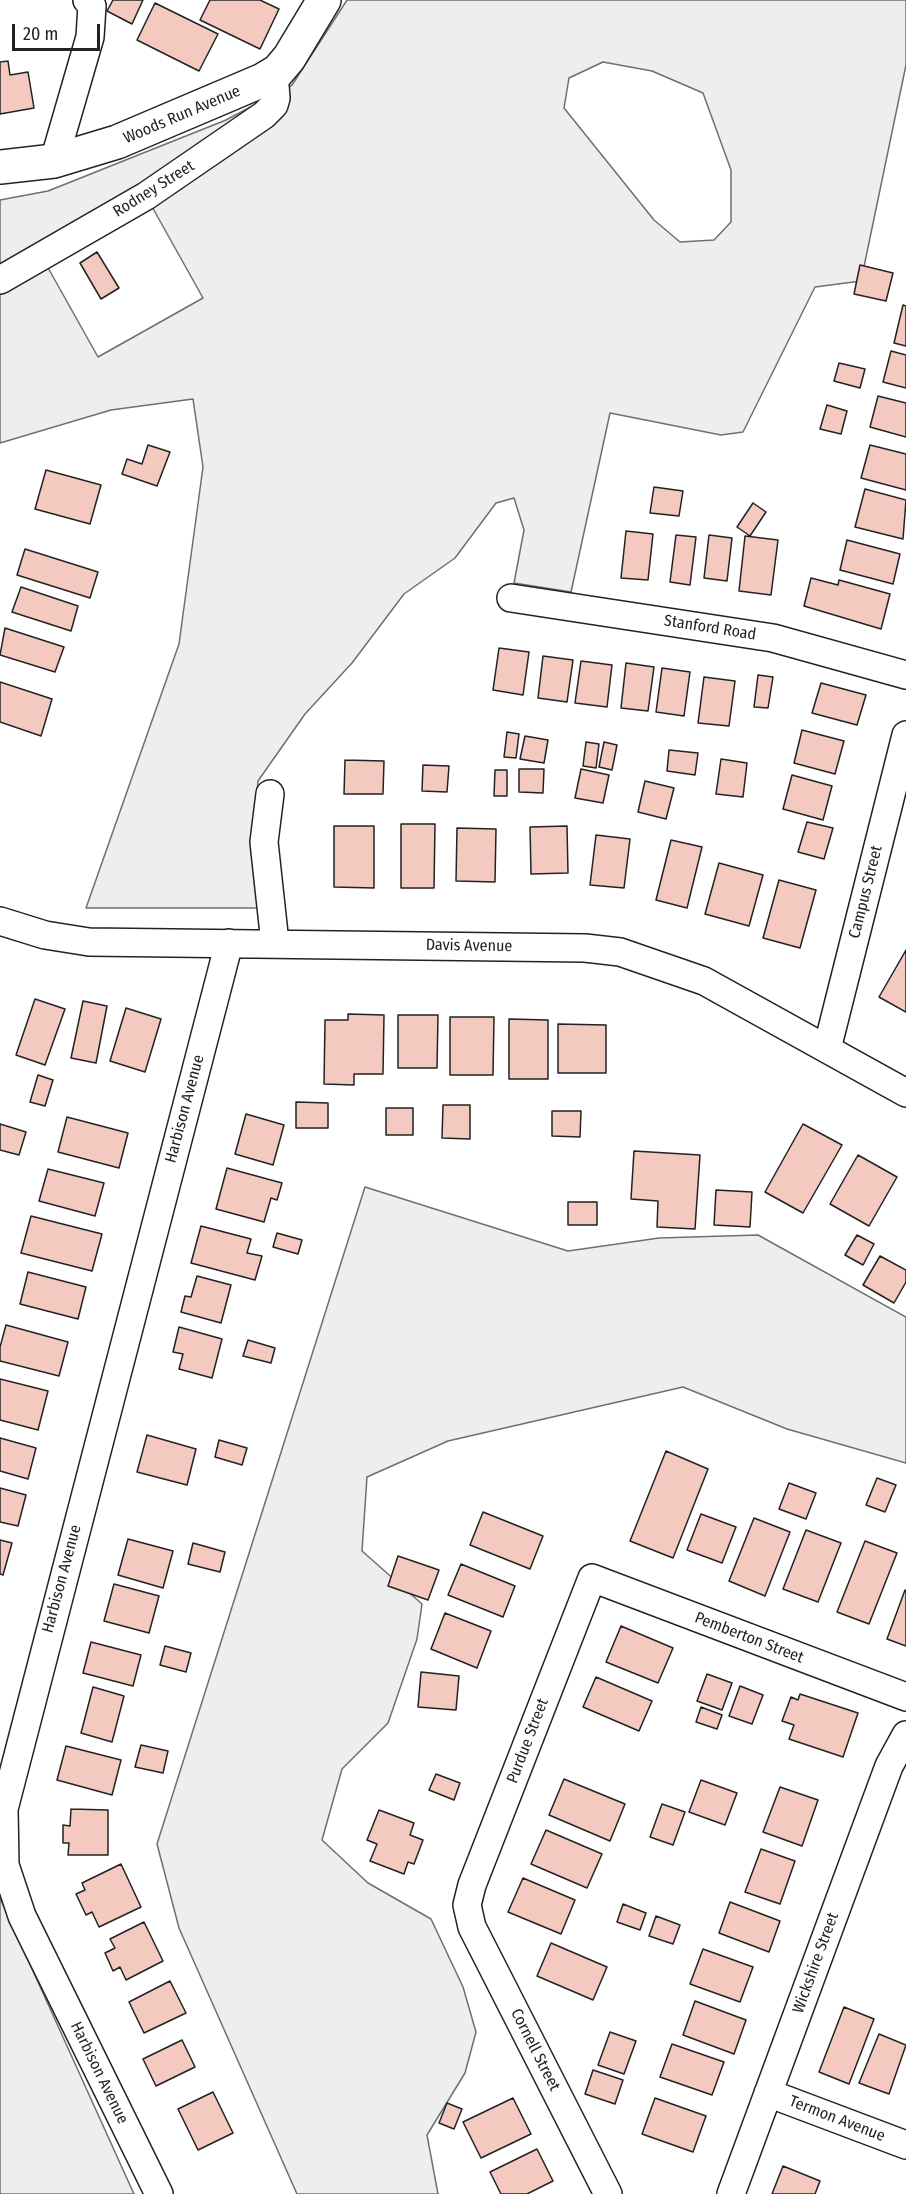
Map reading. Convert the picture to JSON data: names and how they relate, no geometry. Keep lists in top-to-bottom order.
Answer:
{
  "streets": {
    "street": [
      "Woods Run Avenue",
      "Rodney Street",
      "Stanford Road",
      "Campus Street",
      "Davis Avenue",
      "Harbison Avenue",
      "Pemberton Street",
      "Purdue Street",
      "Wickshire Street",
      "Cornell Street",
      "Termon Avenue"
    ]
  },
  "crossings": [
    ["Woods Run Avenue", "Rodney Street"],
    ["Campus Street", "Davis Avenue"],
    ["Davis Avenue", "Harbison Avenue"],
    ["Pemberton Street", "Purdue Street"],
    ["Purdue Street", "Cornell Street"],
    ["Wickshire Street", "Termon Avenue"]
  ],
  "scale_bar": "20 m"
}
